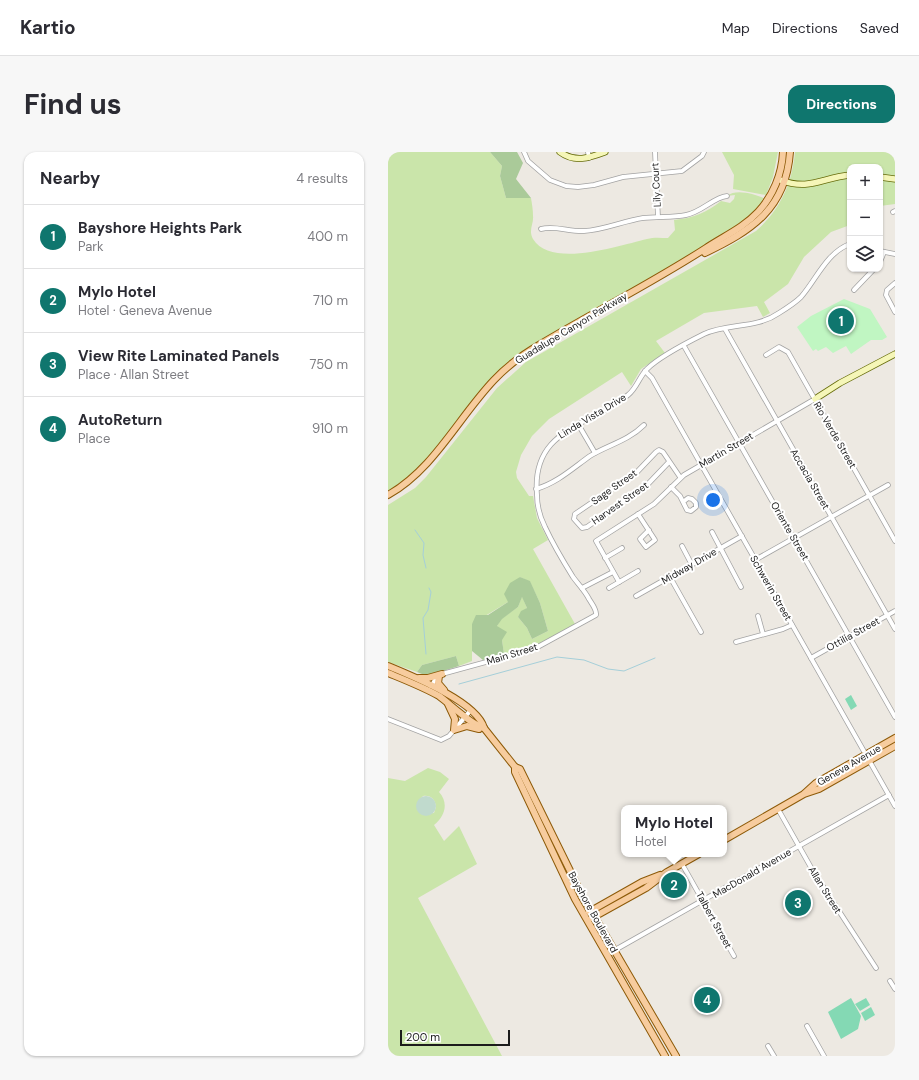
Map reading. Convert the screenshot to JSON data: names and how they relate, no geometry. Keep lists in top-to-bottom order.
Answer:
{
  "streets": {
    "main road": ["Guadalupe Canyon Parkway", "Geneva Avenue", "Bayshore Boulevard"],
    "street": [
      "Lily Court",
      "Linda Vista Drive",
      "Rio Verde Street",
      "Martin Street",
      "Accacia Street",
      "Sage Street",
      "Harvest Street",
      "Oriente Street",
      "Midway Drive",
      "Schwerin Street",
      "Ottilia Street",
      "Main Street",
      "MacDonald Avenue",
      "Allan Street",
      "Talbert Street"
    ]
  },
  "crossings": [
    ["Linda Vista Drive", "Schwerin Street"],
    ["Linda Vista Drive", "Main Street"],
    ["Rio Verde Street", "Martin Street"],
    ["Martin Street", "Accacia Street"],
    ["Martin Street", "Sage Street"],
    ["Martin Street", "Oriente Street"],
    ["Martin Street", "Schwerin Street"],
    ["Accacia Street", "Ottilia Street"],
    ["Sage Street", "Harvest Street"],
    ["Oriente Street", "Ottilia Street"],
    ["Midway Drive", "Schwerin Street"],
    ["Schwerin Street", "Ottilia Street"],
    ["Schwerin Street", "Geneva Avenue"],
    ["Schwerin Street", "MacDonald Avenue"],
    ["Geneva Avenue", "Allan Street"],
    ["MacDonald Avenue", "Allan Street"],
    ["MacDonald Avenue", "Bayshore Boulevard"],
    ["MacDonald Avenue", "Talbert Street"]
  ],
  "scale_bar": "200 m",
  "page": {
    "header": "Kartio",
    "nav": ["Map", "Directions", "Saved"],
    "buttons": "Directions",
    "title": "Find us",
    "heading": ["Nearby", "4 results"],
    "map_buttons": ["+", "−"],
    "list": [
      {
        "mark": "1",
        "name": "Bayshore Heights Park",
        "note": "Park",
        "value": "400 m"
      },
      {
        "mark": "2",
        "name": "Mylo Hotel",
        "note": "Hotel · Geneva Avenue",
        "value": "710 m"
      },
      {
        "mark": "3",
        "name": "View Rite Laminated Panels",
        "note": "Place · Allan Street",
        "value": "750 m"
      },
      {
        "mark": "4",
        "name": "AutoReturn",
        "note": "Place",
        "value": "910 m"
      }
    ],
    "pins": [
      "1",
      "2",
      "3",
      "4"
    ],
    "popup": ["Mylo Hotel", "Hotel"],
    "scale": "200 m"
  }
}
